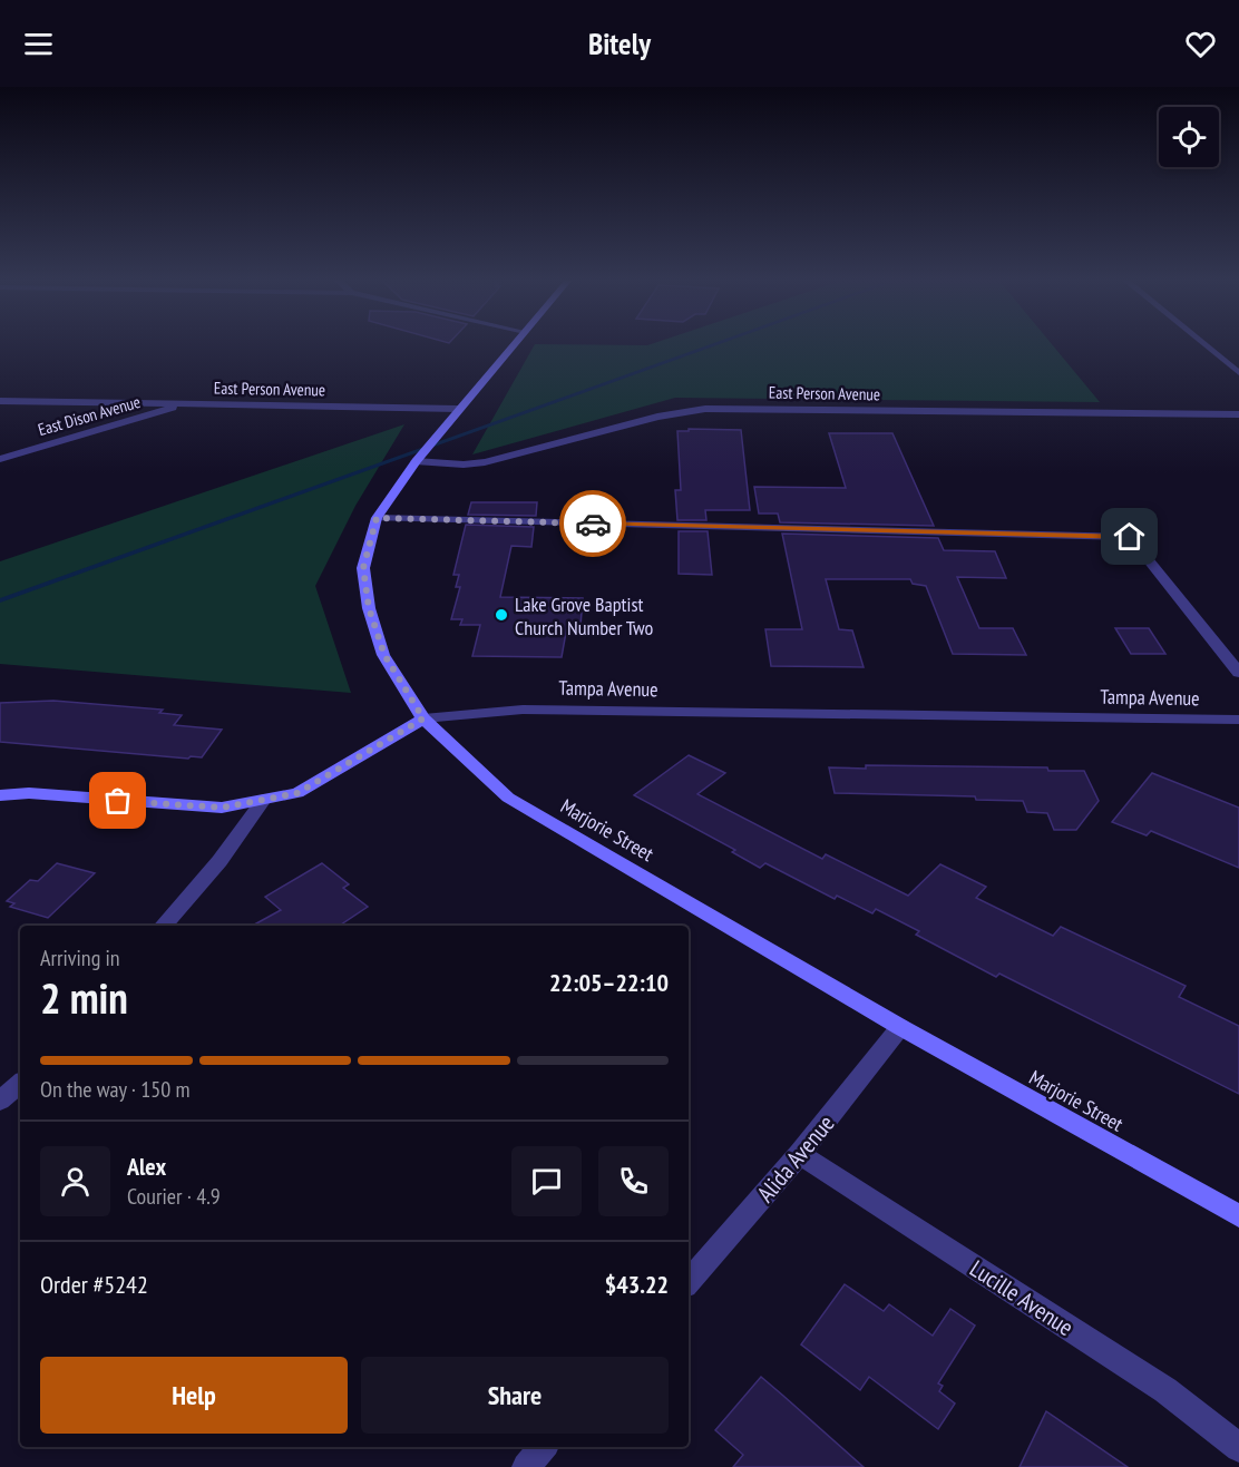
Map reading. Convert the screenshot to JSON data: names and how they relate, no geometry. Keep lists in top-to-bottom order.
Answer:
{
  "streets": {
    "street": [
      "East Person Avenue",
      "East Dison Avenue",
      "Tampa Avenue",
      "Marjorie Street",
      "Alida Avenue",
      "Lucille Avenue"
    ]
  },
  "crossings": [
    ["East Person Avenue", "East Dison Avenue"],
    ["East Person Avenue", "Marjorie Street"],
    ["Tampa Avenue", "Marjorie Street"],
    ["Marjorie Street", "Alida Avenue"],
    ["Alida Avenue", "Lucille Avenue"]
  ],
  "places": ["Lake Grove Baptist Church Number Two"],
  "page": {
    "header": "Bitely",
    "heading": ["2 min", "Arriving in", "22:05–22:10"],
    "panel": [
      "Alex",
      "Courier · 4.9",
      "Order #5242",
      "$43.22"
    ],
    "bar": "On the way · 150 m",
    "buttons": ["Help", "Share"]
  }
}
